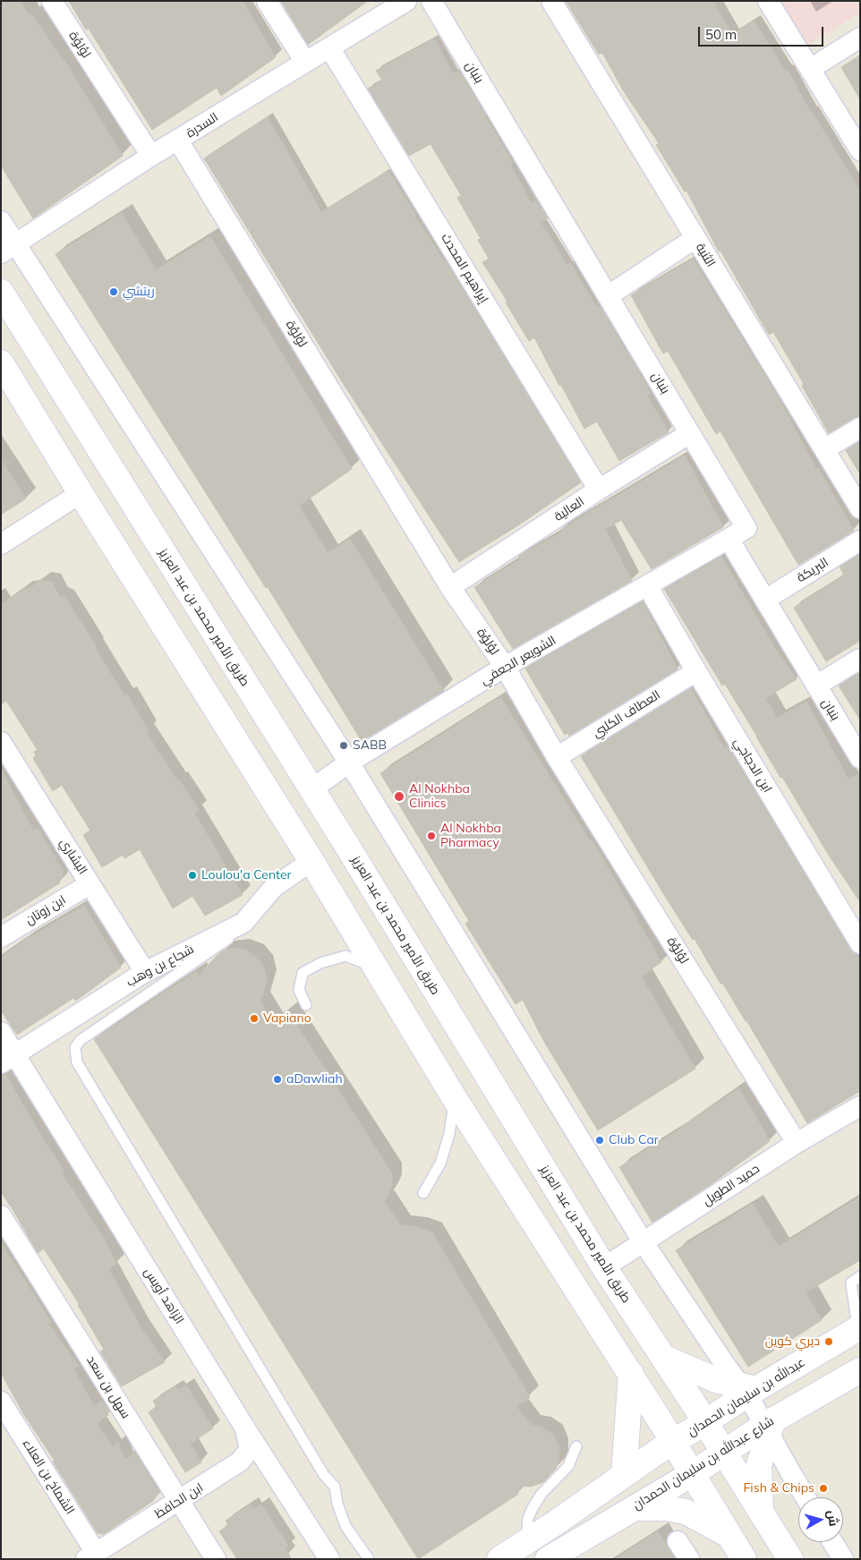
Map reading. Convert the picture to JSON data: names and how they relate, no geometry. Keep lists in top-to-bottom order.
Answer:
{
  "streets": {
    "main road": ["طريق الأمير محمد بن عبد العزيز", "عبدالله بن سليمان الحمدان", "شارع عبدالله بن سليمان الحمدان"],
    "street": [
      "لؤلؤة",
      "بنبان",
      "السدرة",
      "الثنية",
      "إبراهيم المحدث",
      "العالية",
      "البريكة",
      "الشويعر الجعفي",
      "العطاف الكلبي",
      "ابن الدجاجي",
      "البشاري",
      "ابن زوتان",
      "شجاع بن وهب",
      "حميد الطويل",
      "الزاهد أويس",
      "سهل بن سعد",
      "الشماخ بن العلاء",
      "ابن الحافظ"
    ]
  },
  "crossings": [
    ["لؤلؤة", "السدرة"],
    ["لؤلؤة", "العالية"],
    ["لؤلؤة", "الشويعر الجعفي"],
    ["لؤلؤة", "العطاف الكلبي"],
    ["لؤلؤة", "حميد الطويل"],
    ["بنبان", "العالية"],
    ["بنبان", "البريكة"],
    ["بنبان", "الشويعر الجعفي"],
    ["السدرة", "إبراهيم المحدث"],
    ["إبراهيم المحدث", "العالية"],
    ["طريق الأمير محمد بن عبد العزيز", "الشويعر الجعفي"],
    ["طريق الأمير محمد بن عبد العزيز", "حميد الطويل"],
    ["طريق الأمير محمد بن عبد العزيز", "عبدالله بن سليمان الحمدان"],
    ["طريق الأمير محمد بن عبد العزيز", "شارع عبدالله بن سليمان الحمدان"],
    ["الشويعر الجعفي", "ابن الدجاجي"],
    ["العطاف الكلبي", "ابن الدجاجي"],
    ["البشاري", "ابن زوتان"],
    ["البشاري", "شجاع بن وهب"],
    ["شجاع بن وهب", "الزاهد أويس"],
    ["الزاهد أويس", "ابن الحافظ"],
    ["سهل بن سعد", "ابن الحافظ"],
    ["الشماخ بن العلاء", "ابن الحافظ"]
  ],
  "places": [
    "ريتشي",
    "SABB",
    "Al Nokhba Clinics",
    "Al Nokhba Pharmacy",
    "Loulou'a Center",
    "Vapiano",
    "aDawliah",
    "Club Car",
    "ديري كوين",
    "Fish & Chips"
  ],
  "scale_bar": "50 m",
  "north": "right"
}
